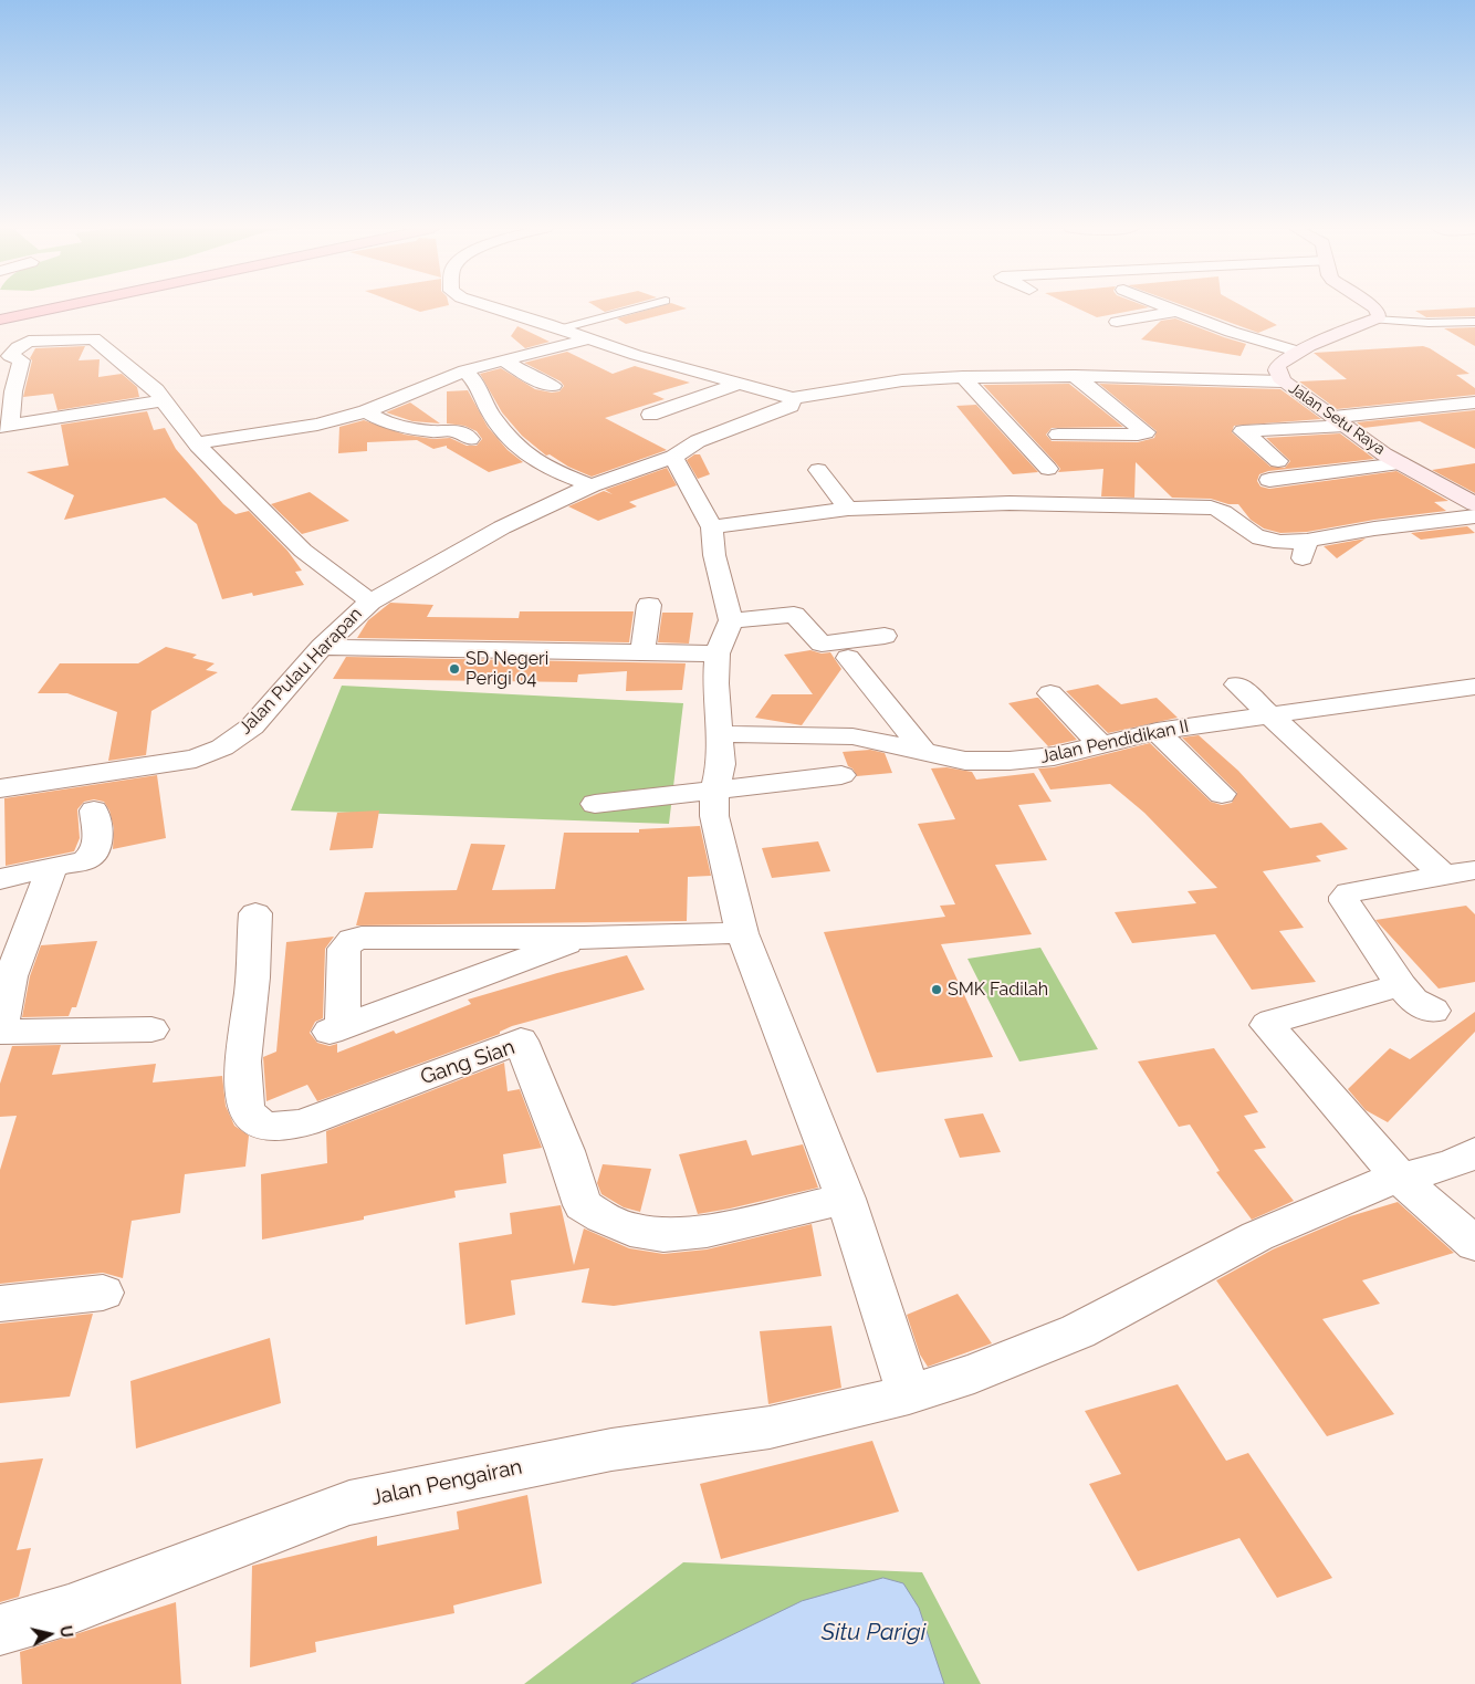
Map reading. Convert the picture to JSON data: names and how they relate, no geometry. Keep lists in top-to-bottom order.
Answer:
{
  "streets": {
    "street": [
      "Jalan Setu Raya",
      "Jalan Pulau Harapan",
      "Jalan Pendidikan II",
      "Gang Sian",
      "Jalan Pengairan"
    ]
  },
  "water": ["Situ Parigi"],
  "places": ["SD Negeri Perigi 04", "SMK Fadilah"],
  "north": "right"
}
